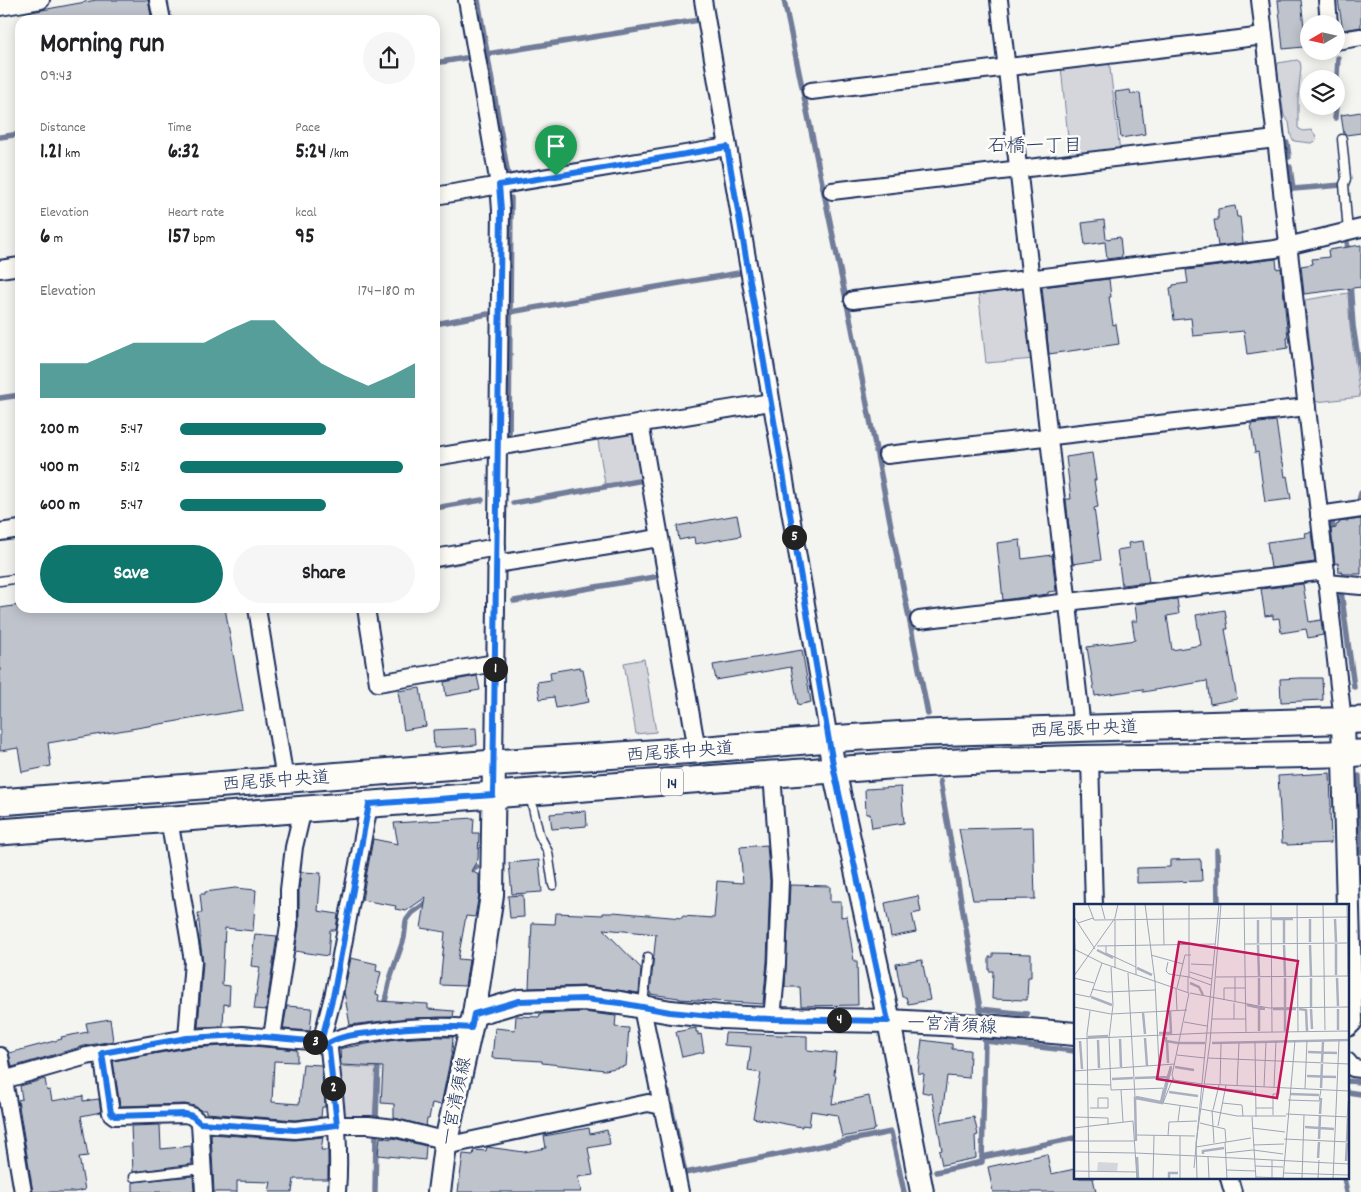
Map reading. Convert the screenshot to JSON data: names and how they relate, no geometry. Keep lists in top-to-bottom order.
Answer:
{
  "streets": {
    "main road": ["西尾張中央道", "14", "一宮清須線"]
  },
  "districts": ["石橋一丁目"],
  "north": "left",
  "page": {
    "heading": ["Morning run", "09:43"],
    "stats": [
      ["Distance", "1.21 km"],
      ["Time", "6:32"],
      ["Pace", "5:24 /km"],
      ["Elevation", "6 m"],
      ["Heart rate", "157 bpm"],
      ["kcal", "95"]
    ],
    "chart": ["Elevation", "174–180 m"],
    "list": [
      {
        "name": "200 m",
        "note": "5:47"
      },
      {
        "name": "400 m",
        "note": "5:12"
      },
      {
        "name": "600 m",
        "note": "5:47"
      }
    ],
    "pins": [
      "5",
      "1",
      "4",
      "3",
      "2"
    ],
    "buttons": ["Save", "Share"]
  }
}
